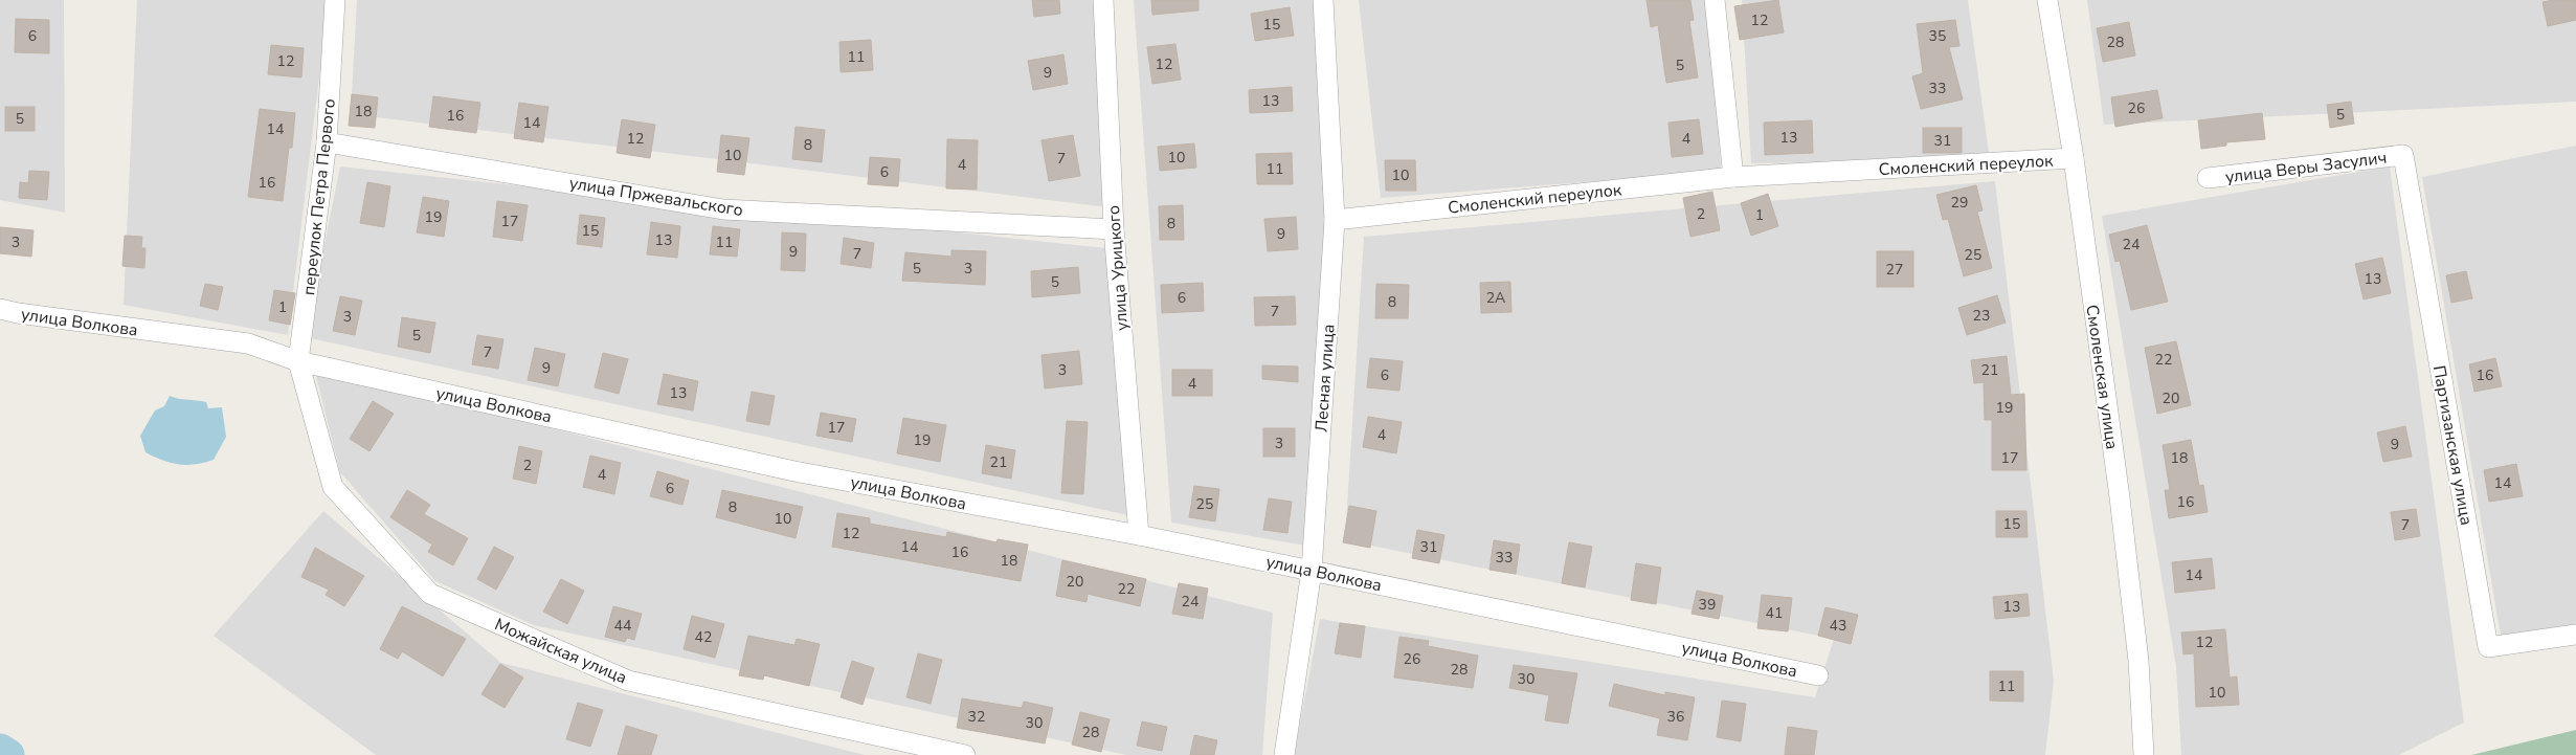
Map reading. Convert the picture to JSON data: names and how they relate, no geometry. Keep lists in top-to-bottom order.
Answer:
{
  "streets": {
    "street": [
      "Смоленский переулок",
      "улица Веры Засулич",
      "улица Пржевальского",
      "переулок Петра Первого",
      "улица Урицкого",
      "улица Волкова",
      "Смоленская улица",
      "Лесная улица",
      "Партизанская улица",
      "Можайская улица"
    ]
  },
  "crossings": [
    ["Смоленский переулок", "Смоленская улица"],
    ["Смоленский переулок", "Лесная улица"],
    ["улица Веры Засулич", "Партизанская улица"],
    ["улица Пржевальского", "переулок Петра Первого"],
    ["улица Пржевальского", "улица Урицкого"],
    ["переулок Петра Первого", "улица Волкова"],
    ["переулок Петра Первого", "Можайская улица"],
    ["улица Урицкого", "улица Волкова"],
    ["улица Волкова", "Лесная улица"],
    ["улица Волкова", "Можайская улица"]
  ],
  "house_numbers": [
    "12",
    "15",
    "6",
    "35",
    "28",
    "11",
    "12",
    "12",
    "5",
    "9",
    "33",
    "13",
    "26",
    "18",
    "5",
    "16",
    "5",
    "14",
    "14",
    "13",
    "12",
    "4",
    "31",
    "8",
    "10",
    "10",
    "7",
    "4",
    "11",
    "6",
    "10",
    "16",
    "29",
    "2",
    "1",
    "19",
    "17",
    "8",
    "15",
    "9",
    "13",
    "3",
    "11",
    "24",
    "9",
    "7",
    "25",
    "5",
    "3",
    "27",
    "13",
    "5",
    "6",
    "2А",
    "8",
    "1",
    "7",
    "23",
    "3",
    "5",
    "7",
    "22",
    "9",
    "3",
    "21",
    "6",
    "16",
    "4",
    "13",
    "20",
    "19",
    "17",
    "4",
    "19",
    "3",
    "9",
    "17",
    "18",
    "21",
    "2",
    "4",
    "14",
    "6",
    "16",
    "25",
    "8",
    "10",
    "15",
    "7",
    "12",
    "14",
    "31",
    "16",
    "33",
    "18",
    "14",
    "20",
    "22",
    "24",
    "39",
    "13",
    "41",
    "44",
    "43",
    "42",
    "12",
    "26",
    "28",
    "30",
    "11",
    "10",
    "32",
    "36",
    "30",
    "28"
  ]
}
